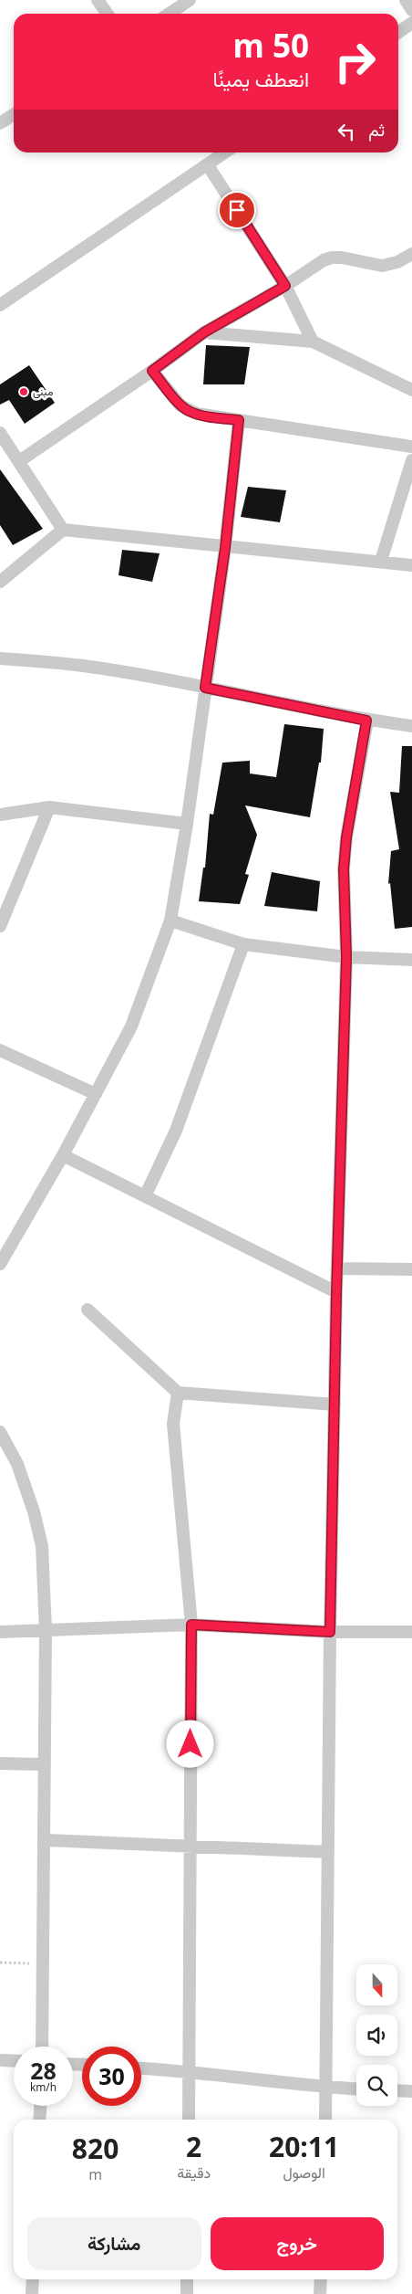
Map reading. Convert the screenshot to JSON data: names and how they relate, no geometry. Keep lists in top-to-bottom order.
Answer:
{
  "places": ["مبنى"],
  "north": "bottom",
  "page": {
    "turn": ["50 m", "انعطف يمينًا"],
    "then": "ثم",
    "speed": "28 km/h",
    "limit": "30",
    "eta": [
      "20:11",
      "الوصول",
      "2",
      "دقيقة",
      "820",
      "m"
    ],
    "buttons": ["خروج", "مشاركة"]
  }
}
